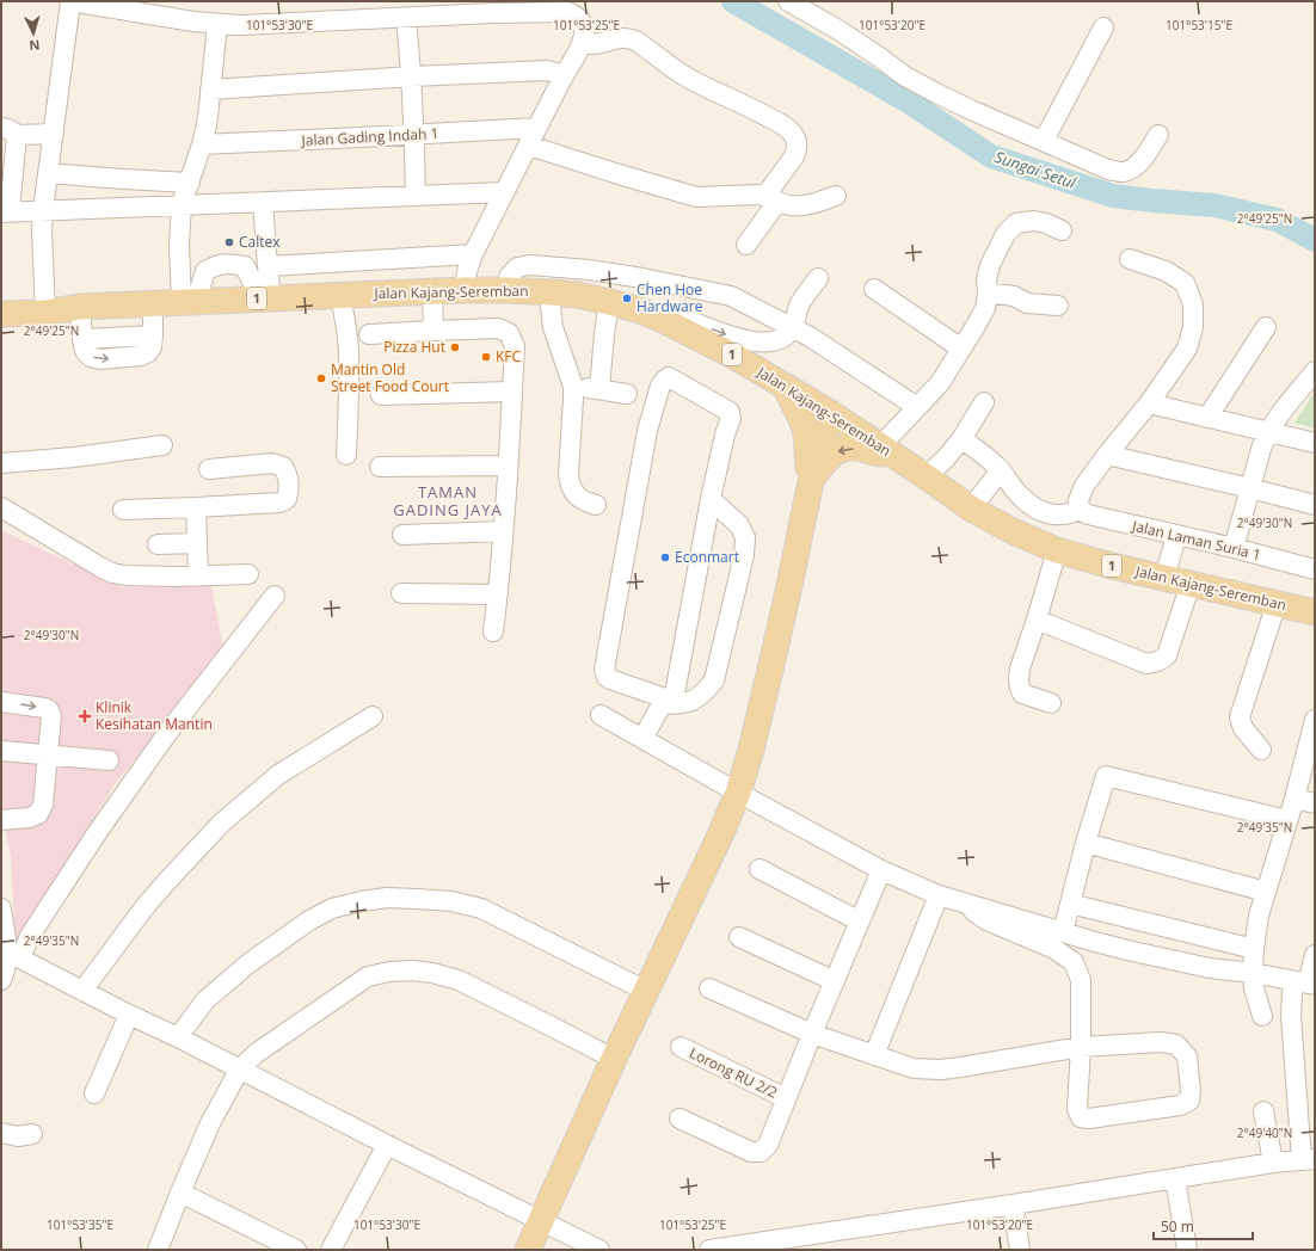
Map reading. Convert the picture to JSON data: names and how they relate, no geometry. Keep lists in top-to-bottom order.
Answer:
{
  "streets": {
    "main road": ["Jalan Kajang-Seremban", "1"],
    "street": ["Jalan Gading Indah 1", "Jalan Laman Suria 1", "Lorong RU 2/2"]
  },
  "districts": ["TAMAN GADING JAYA"],
  "water": ["Sungai Setul"],
  "places": {
    "other": [
      "Caltex",
      "Chen Hoe Hardware",
      "Pizza Hut",
      "KFC",
      "Mantin Old Street Food Court",
      "Econmart"
    ],
    "health": ["Klinik Kesihatan Mantin"]
  },
  "scale_bar": "50 m",
  "north": "bottom",
  "coordinates": [
    "101°53'30\"E",
    "101°53'25\"E",
    "101°53'20\"E",
    "101°53'15\"E",
    "2°49'25\"N",
    "2°49'30\"N",
    "2°49'35\"N",
    "2°49'40\"N",
    "101°53'35\"E"
  ]
}
